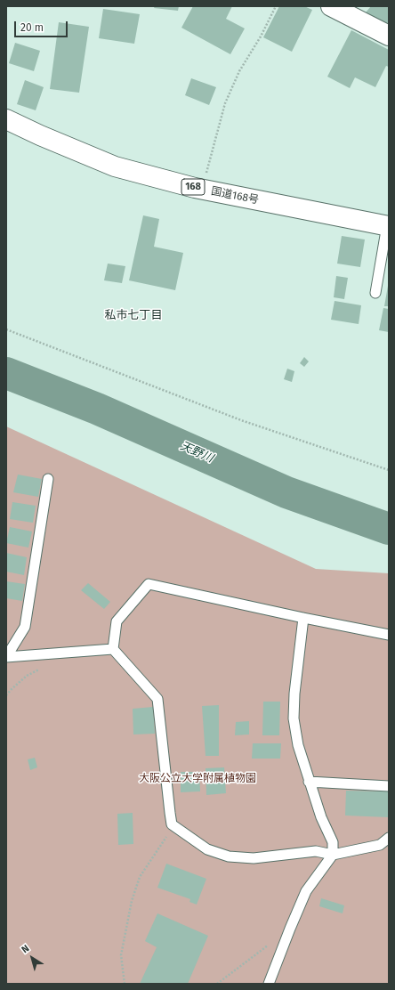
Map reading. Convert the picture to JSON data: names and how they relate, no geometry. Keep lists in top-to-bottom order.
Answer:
{
  "streets": {
    "main road": ["168", "国道168号"]
  },
  "districts": ["私市七丁目"],
  "water": ["天野川"],
  "parks": ["大阪公立大学附属植物園"],
  "scale_bar": "20 m",
  "north": "top left"
}
